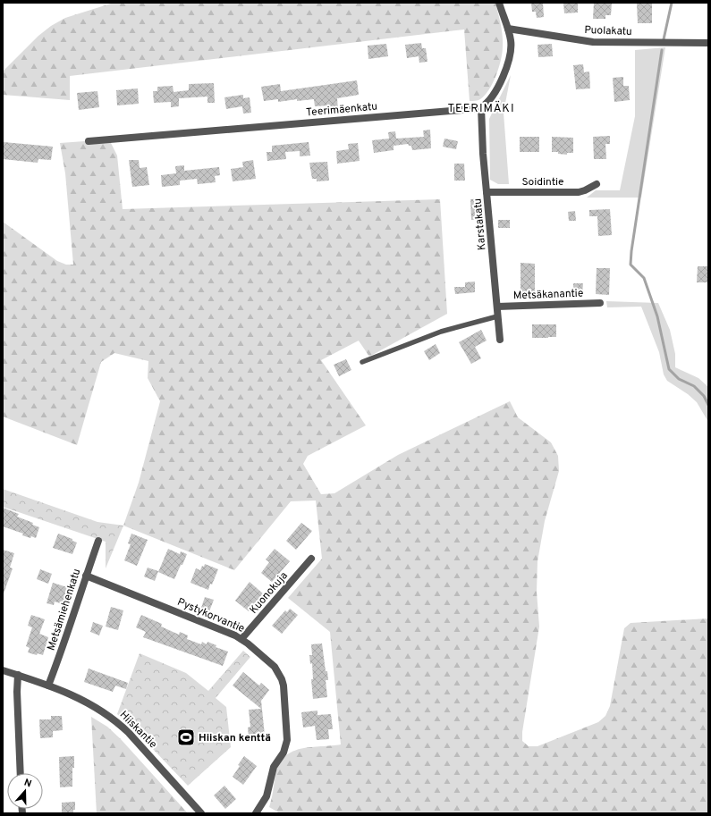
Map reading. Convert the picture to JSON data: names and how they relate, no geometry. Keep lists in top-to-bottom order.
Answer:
{
  "streets": {
    "street": [
      "Puolakatu",
      "Teerimäenkatu",
      "Soidintie",
      "Karstakatu",
      "Metsäkanantie",
      "Kuonokuja",
      "Metsämiehenkatu",
      "Pystykorvantie",
      "Hiiskantie"
    ]
  },
  "crossings": [
    ["Teerimäenkatu", "Karstakatu"],
    ["Soidintie", "Karstakatu"],
    ["Karstakatu", "Metsäkanantie"],
    ["Kuonokuja", "Pystykorvantie"],
    ["Metsämiehenkatu", "Pystykorvantie"],
    ["Metsämiehenkatu", "Hiiskantie"]
  ],
  "districts": ["TEERIMÄKI"],
  "places": {
    "sports": ["Hiiskan kenttä"]
  },
  "north": "top"
}
